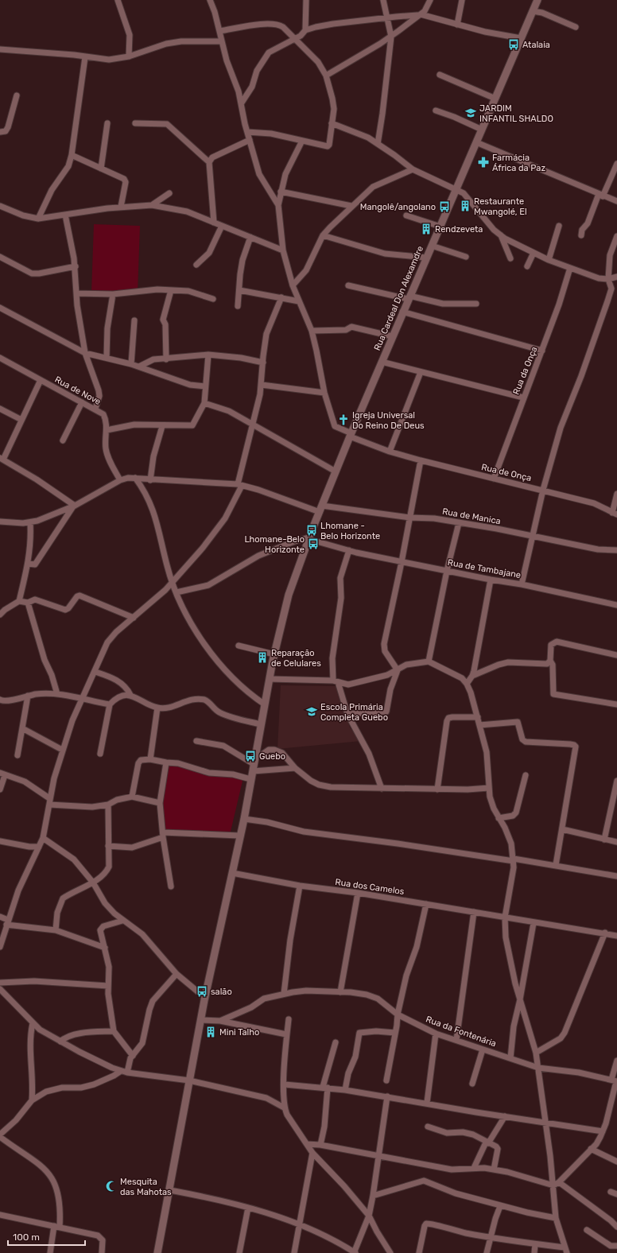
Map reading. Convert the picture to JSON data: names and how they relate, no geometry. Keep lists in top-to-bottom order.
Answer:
{
  "streets": {
    "street": [
      "Rua Cardeal Don Alexamdre",
      "Rua da Onça",
      "Rua de Nove",
      "Rua de Onça",
      "Rua de Manica",
      "Rua de Tambajane",
      "Rua dos Camelos",
      "Rua da Fontenária"
    ]
  },
  "crossings": [
    ["Rua Cardeal Don Alexamdre", "Rua de Onça"],
    ["Rua Cardeal Don Alexamdre", "Rua de Manica"],
    ["Rua Cardeal Don Alexamdre", "Rua de Tambajane"],
    ["Rua da Onça", "Rua de Onça"],
    ["Rua de Nove", "Rua de Manica"]
  ],
  "places": {
    "bus stop": [
      "Atalaia",
      "Mangolê/angolano",
      "Lhomane - Belo Horizonte",
      "Lhomane-Belo Horizonte",
      "Guebo",
      "salão"
    ],
    "school or university": ["JARDIM INFANTIL SHALDO", "Escola Primária Completa Guebo"],
    "pharmacy": ["Farmácia África da Paz"],
    "building": [
      "Restaurante Mwangolé, El",
      "Rendzeveta",
      "Reparação de Celulares",
      "Mini Talho"
    ],
    "church": ["Igreja Universal Do Reino De Deus"],
    "mosque": ["Mesquita das Mahotas"]
  },
  "scale_bar": "100 m"
}
